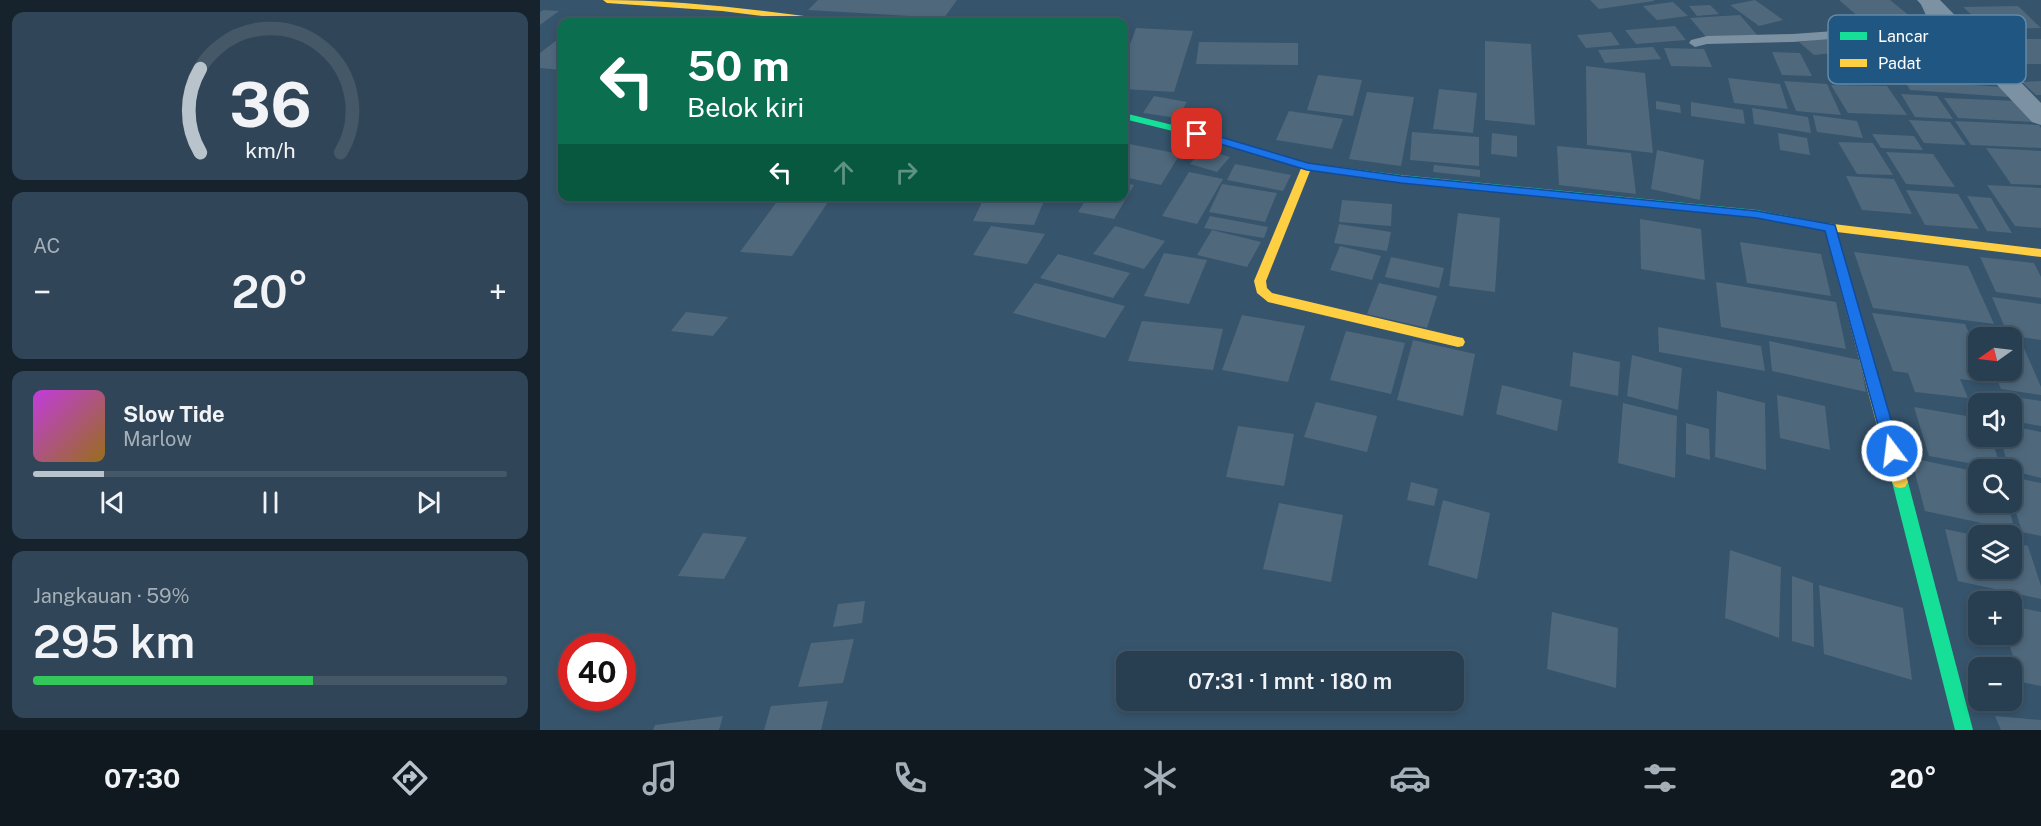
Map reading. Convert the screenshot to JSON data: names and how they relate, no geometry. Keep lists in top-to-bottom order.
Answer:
{
  "legend": ["Lancar", "Padat"],
  "north": "left",
  "page": {
    "turn": ["50 m", "Belok kiri"],
    "tile": [
      "AC",
      ["Jangkauan · 59%", "295 km"]
    ],
    "heat": ["−", "20°", "+"],
    "map_buttons": ["+", "−"],
    "song": ["Slow Tide", "Marlow"],
    "limit": "40",
    "trip": "07:31 · 1 mnt · 180 m",
    "tabs": ["07:30", "20°"],
    "gauge": ["36", "km/h"]
  }
}
